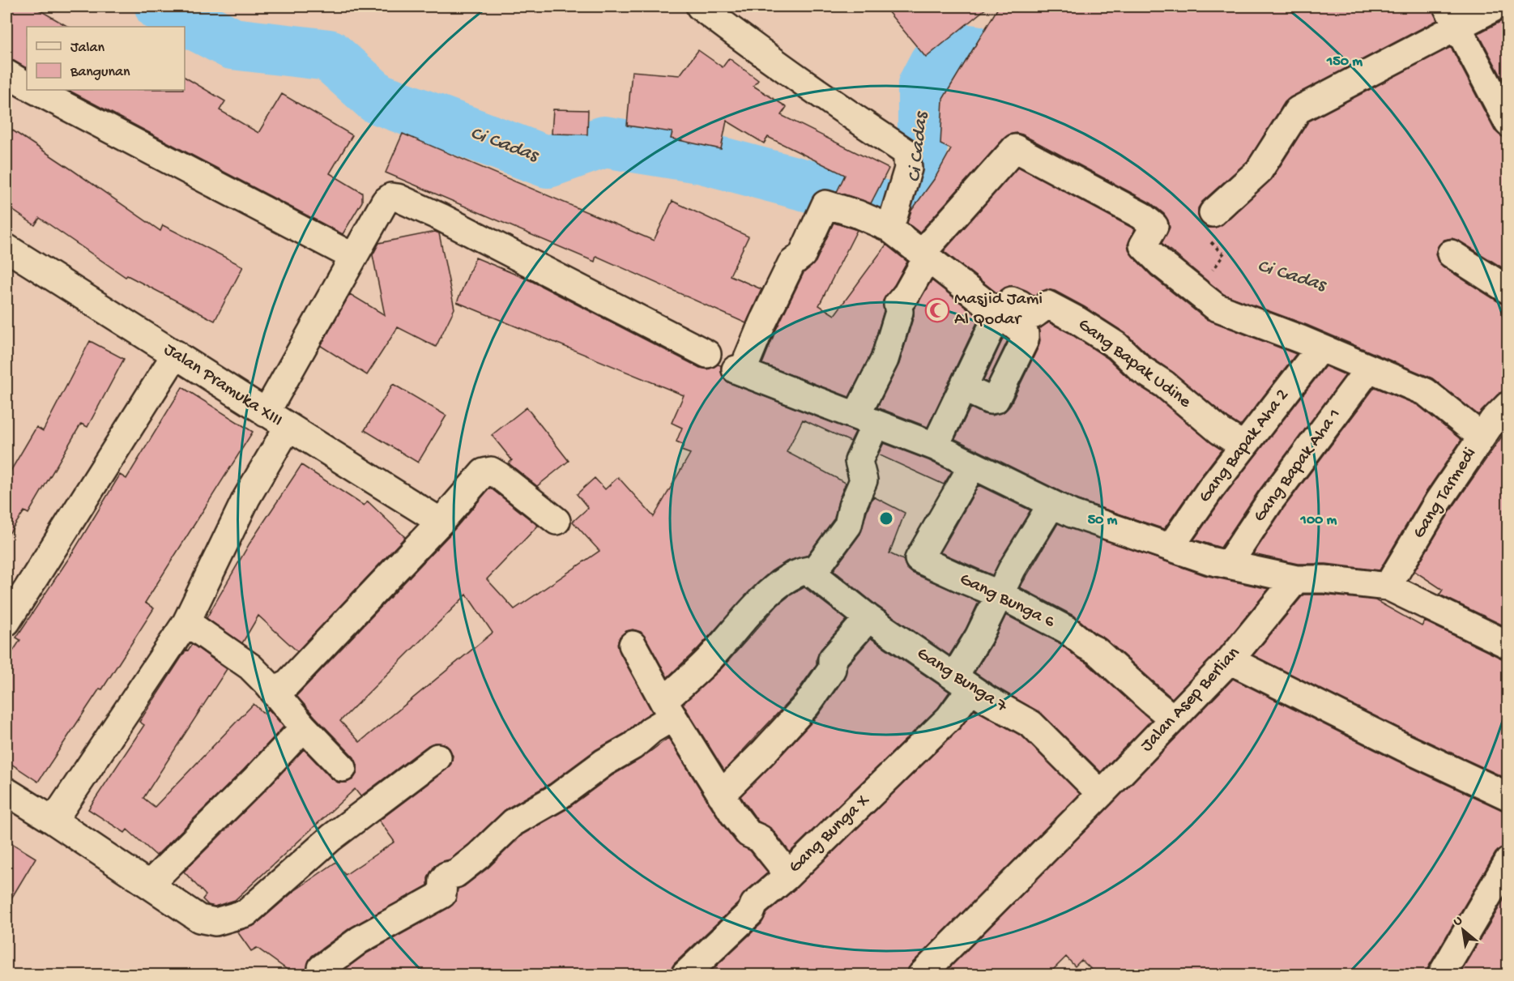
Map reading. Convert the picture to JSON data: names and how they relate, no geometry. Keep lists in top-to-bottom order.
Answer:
{
  "streets": {
    "street": [
      "Gang Bapak Udine",
      "Jalan Pramuka XIII",
      "Gang Bapak Aha 2",
      "Gang Bapak Aha 1",
      "Gang Tarmedi",
      "Gang Bunga 6",
      "Gang Bunga 7",
      "Jalan Asep Berlian",
      "Gang Bunga X"
    ]
  },
  "crossings": [
    ["Gang Bapak Udine", "Gang Bapak Aha 2"],
    ["Gang Bunga 6", "Jalan Asep Berlian"],
    ["Gang Bunga 6", "Gang Bunga X"],
    ["Gang Bunga 7", "Jalan Asep Berlian"],
    ["Gang Bunga 7", "Gang Bunga X"]
  ],
  "water": ["Ci Cadas"],
  "places": {
    "mosque": ["Masjid Jami Al Qodar"]
  },
  "legend": ["Jalan", "Bangunan"],
  "north": "top left",
  "rings": ["150 m", "50 m", "100 m"]
}
